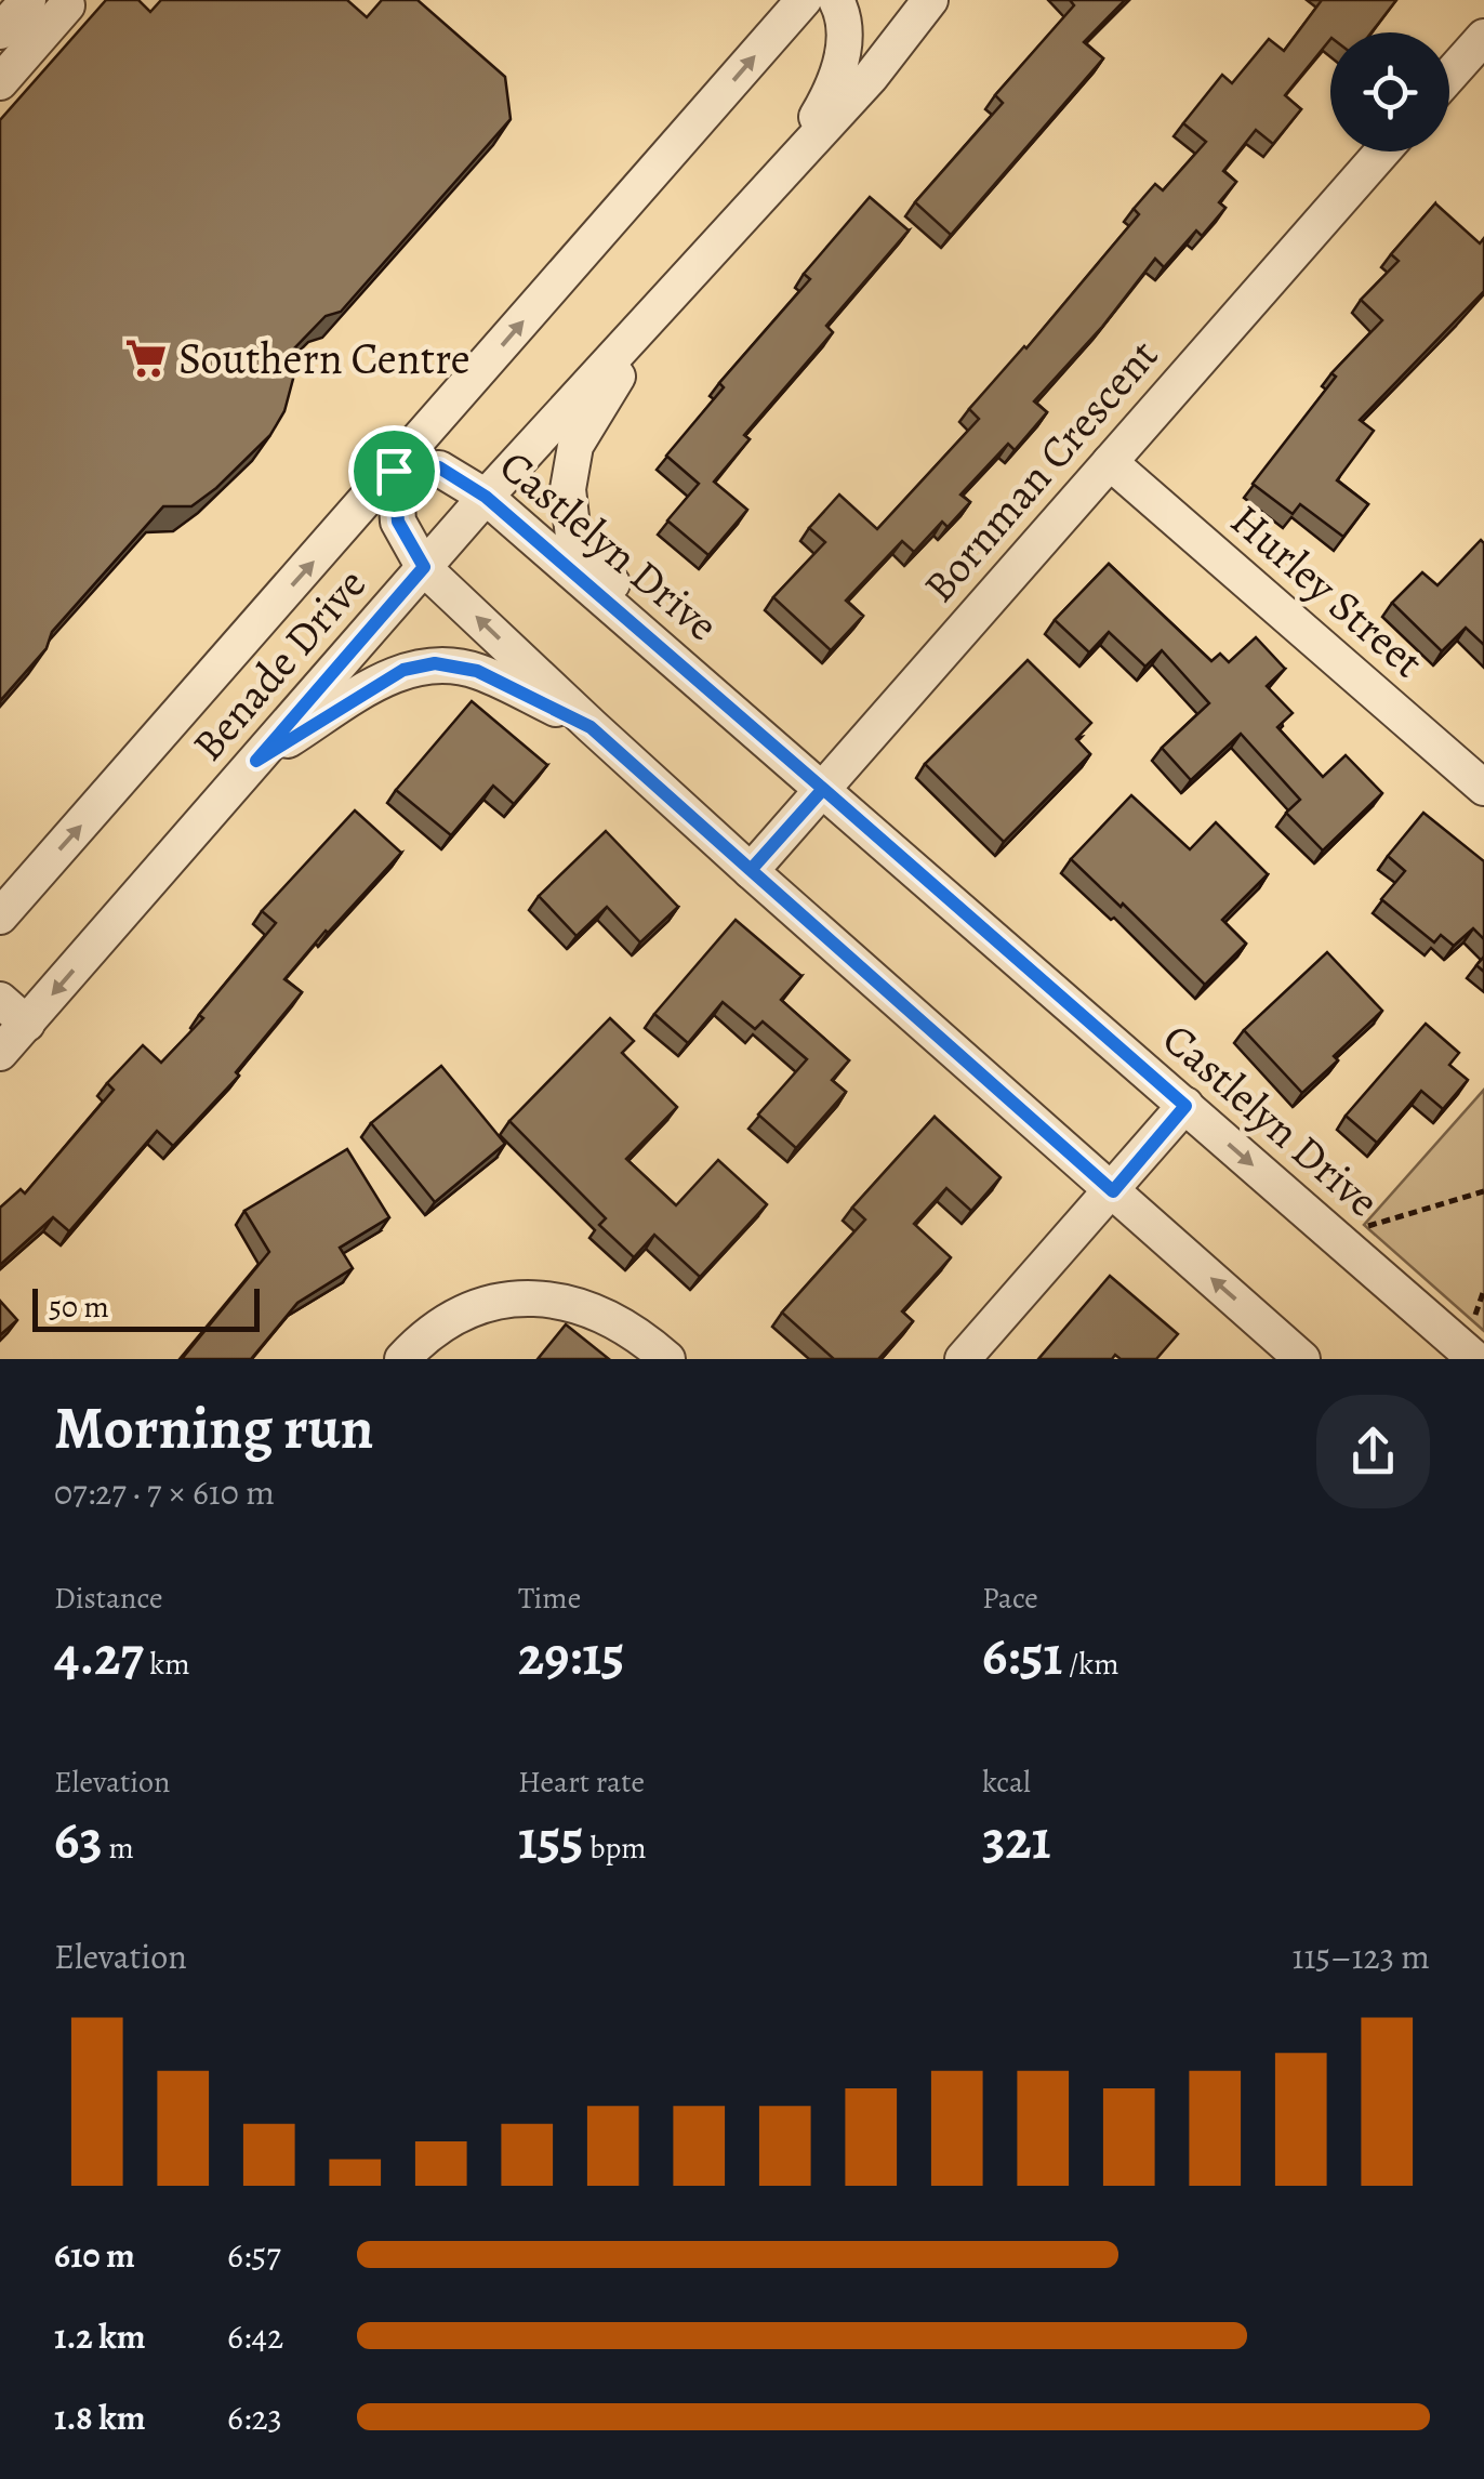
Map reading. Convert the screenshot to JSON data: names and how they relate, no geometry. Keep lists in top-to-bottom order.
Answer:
{
  "streets": {
    "street": [
      "Bornman Crescent",
      "Castlelyn Drive",
      "Hurley Street",
      "Benade Drive"
    ]
  },
  "crossings": [
    ["Bornman Crescent", "Castlelyn Drive"],
    ["Bornman Crescent", "Hurley Street"],
    ["Castlelyn Drive", "Benade Drive"]
  ],
  "places": {
    "supermarket": ["Southern Centre"]
  },
  "scale_bar": "50 m",
  "page": {
    "scale": "50 m",
    "heading": ["Morning run", "07:27 · 7 × 610 m"],
    "stats": [
      ["Distance", "4.27 km"],
      ["Time", "29:15"],
      ["Pace", "6:51 /km"],
      ["Elevation", "63 m"],
      ["Heart rate", "155 bpm"],
      ["kcal", "321"]
    ],
    "chart": ["Elevation", "115–123 m"],
    "list": [
      {
        "name": "610 m",
        "note": "6:57"
      },
      {
        "name": "1.2 km",
        "note": "6:42"
      },
      {
        "name": "1.8 km",
        "note": "6:23"
      }
    ]
  }
}
